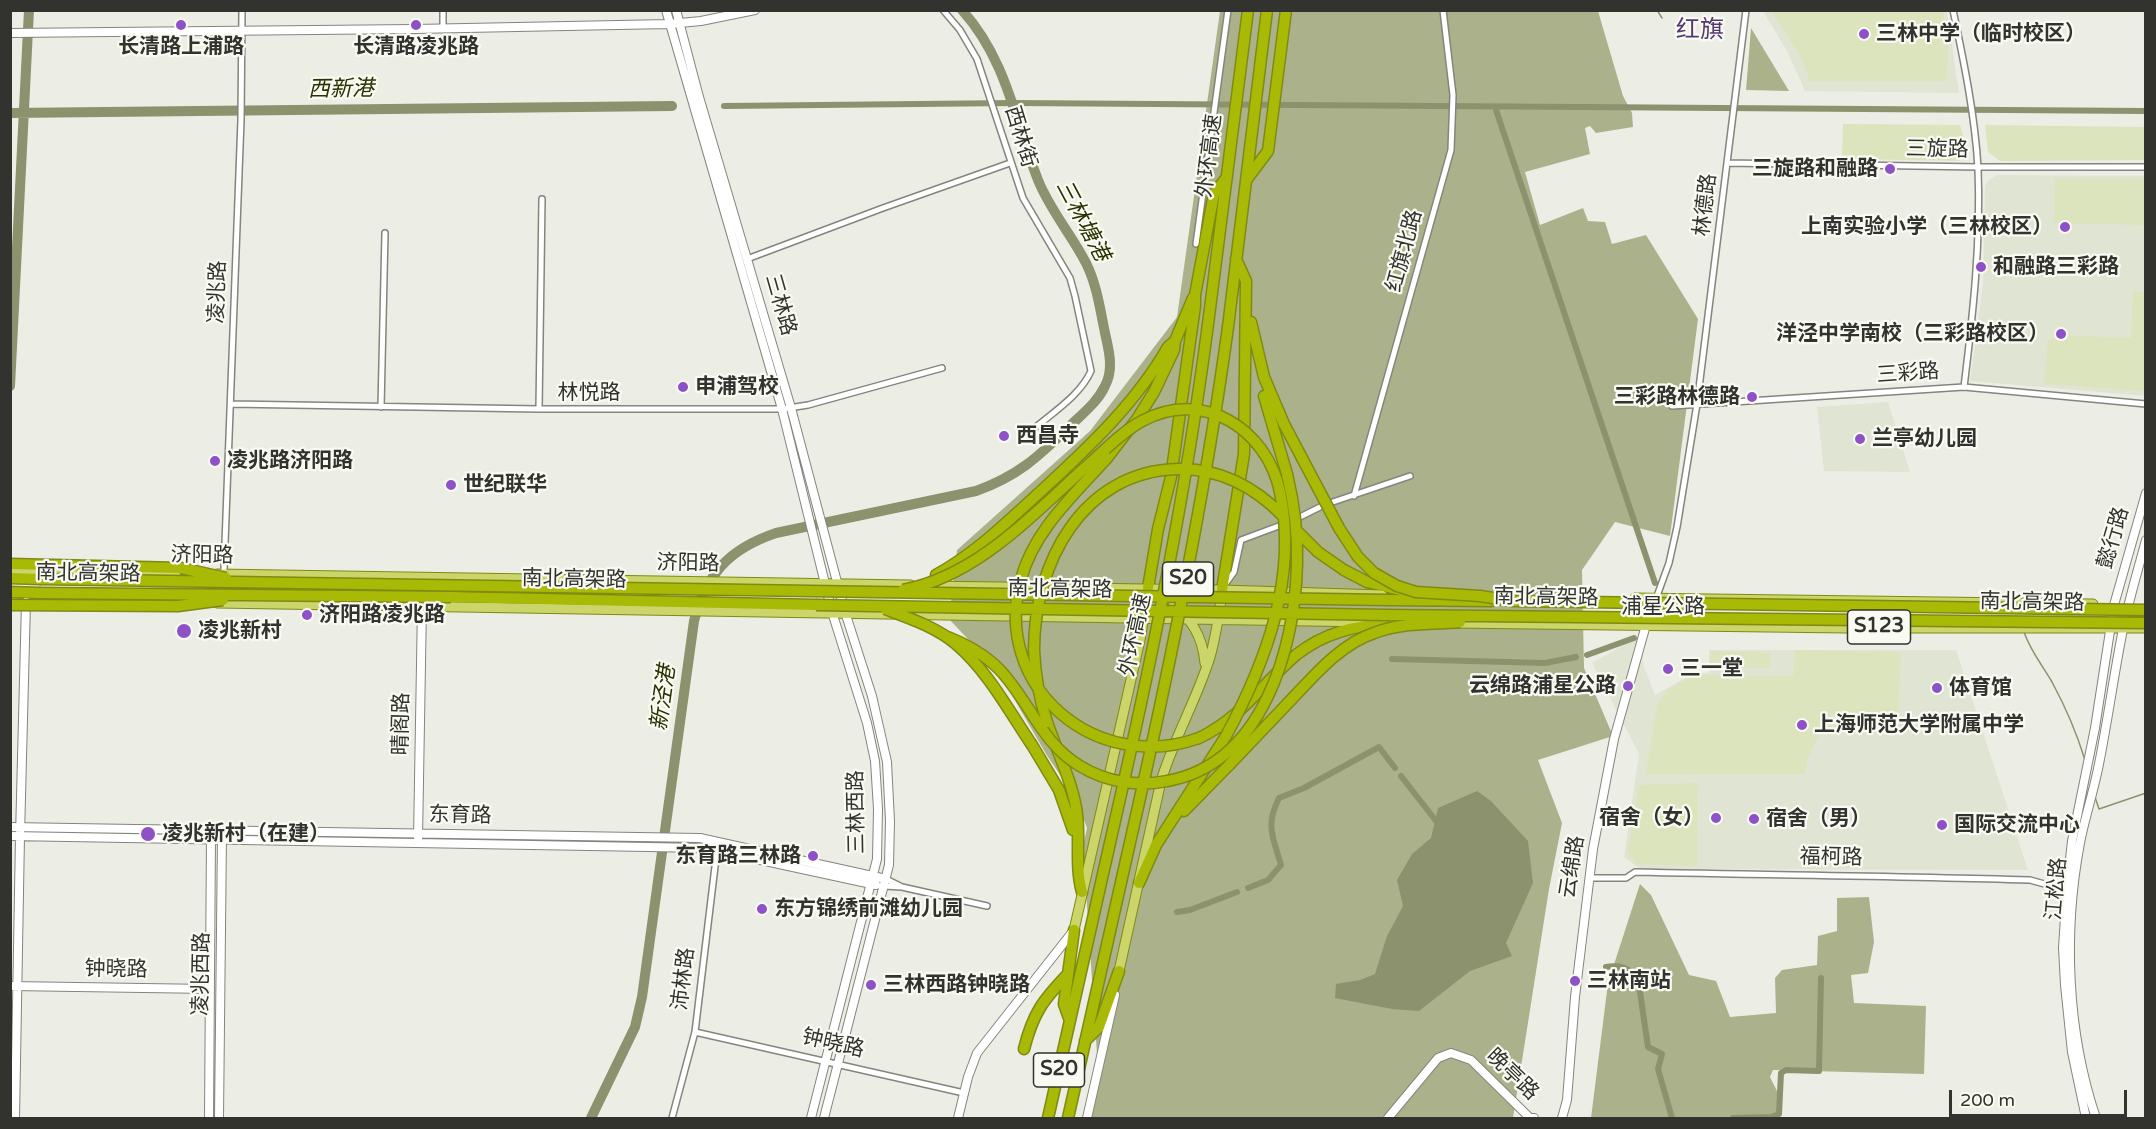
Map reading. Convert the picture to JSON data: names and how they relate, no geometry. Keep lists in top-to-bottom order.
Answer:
{
  "streets": {
    "highway": ["外环高速", "南北高架路", "S20"],
    "main road": ["济阳路", "浦星公路", "S123"],
    "street": [
      "西林街",
      "三旋路",
      "林德路",
      "红旗北路",
      "凌兆路",
      "三林路",
      "三彩路",
      "林悦路",
      "懿行路",
      "晴阁路",
      "三林西路",
      "东育路",
      "福柯路",
      "云绵路",
      "江松路",
      "钟晓路",
      "凌兆西路",
      "沛林路",
      "晚亭路"
    ]
  },
  "crossings": [
    ["三旋路", "林德路"],
    ["林德路", "三彩路"],
    ["林德路", "浦星公路"],
    ["林德路", "云绵路"],
    ["凌兆路", "林悦路"],
    ["凌兆路", "济阳路"],
    ["三林路", "林悦路"],
    ["三林路", "济阳路"],
    ["三林路", "三林西路"],
    ["懿行路", "浦星公路"],
    ["懿行路", "江松路"],
    ["济阳路", "南北高架路"],
    ["济阳路", "浦星公路"],
    ["浦星公路", "云绵路"],
    ["浦星公路", "江松路"],
    ["晴阁路", "东育路"],
    ["三林西路", "东育路"],
    ["三林西路", "钟晓路"],
    ["东育路", "凌兆西路"],
    ["东育路", "沛林路"],
    ["福柯路", "云绵路"],
    ["福柯路", "江松路"],
    ["钟晓路", "凌兆西路"],
    ["钟晓路", "沛林路"]
  ],
  "districts": ["红旗"],
  "water": ["西新港", "三林塘港", "新泾港"],
  "places": [
    "长清路上浦路",
    "长清路凌兆路",
    "三林中学（临时校区）",
    "三旋路和融路",
    "上南实验小学（三林校区）",
    "和融路三彩路",
    "洋泾中学南校（三彩路校区）",
    "申浦驾校",
    "三彩路林德路",
    "西昌寺",
    "兰亭幼儿园",
    "凌兆路济阳路",
    "世纪联华",
    "济阳路凌兆路",
    "凌兆新村",
    "三一堂",
    "云绵路浦星公路",
    "体育馆",
    "上海师范大学附属中学",
    "宿舍（女）",
    "宿舍（男）",
    "国际交流中心",
    "凌兆新村（在建）",
    "东育路三林路",
    "东方锦绣前滩幼儿园",
    "三林南站",
    "三林西路钟晓路"
  ],
  "scale_bar": "200 m"
}
